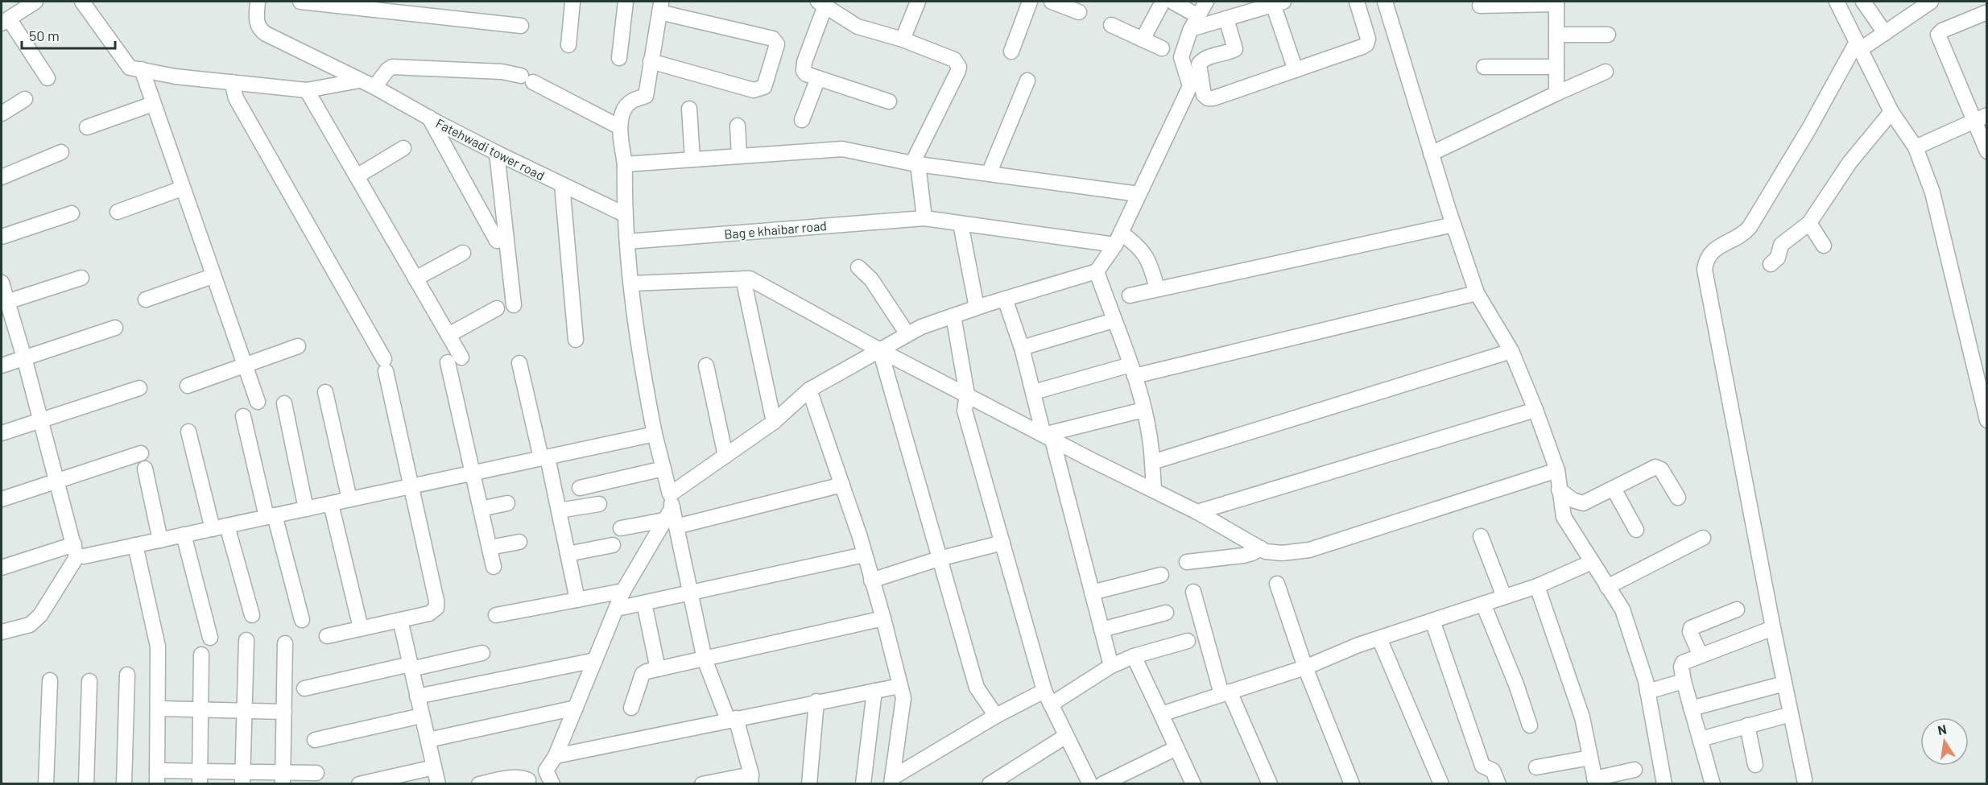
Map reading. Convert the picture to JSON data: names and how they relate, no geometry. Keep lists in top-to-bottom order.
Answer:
{
  "streets": {
    "street": ["Fatehwadi tower road", "Bag e khaibar road"]
  },
  "scale_bar": "50 m",
  "north": "top"
}
